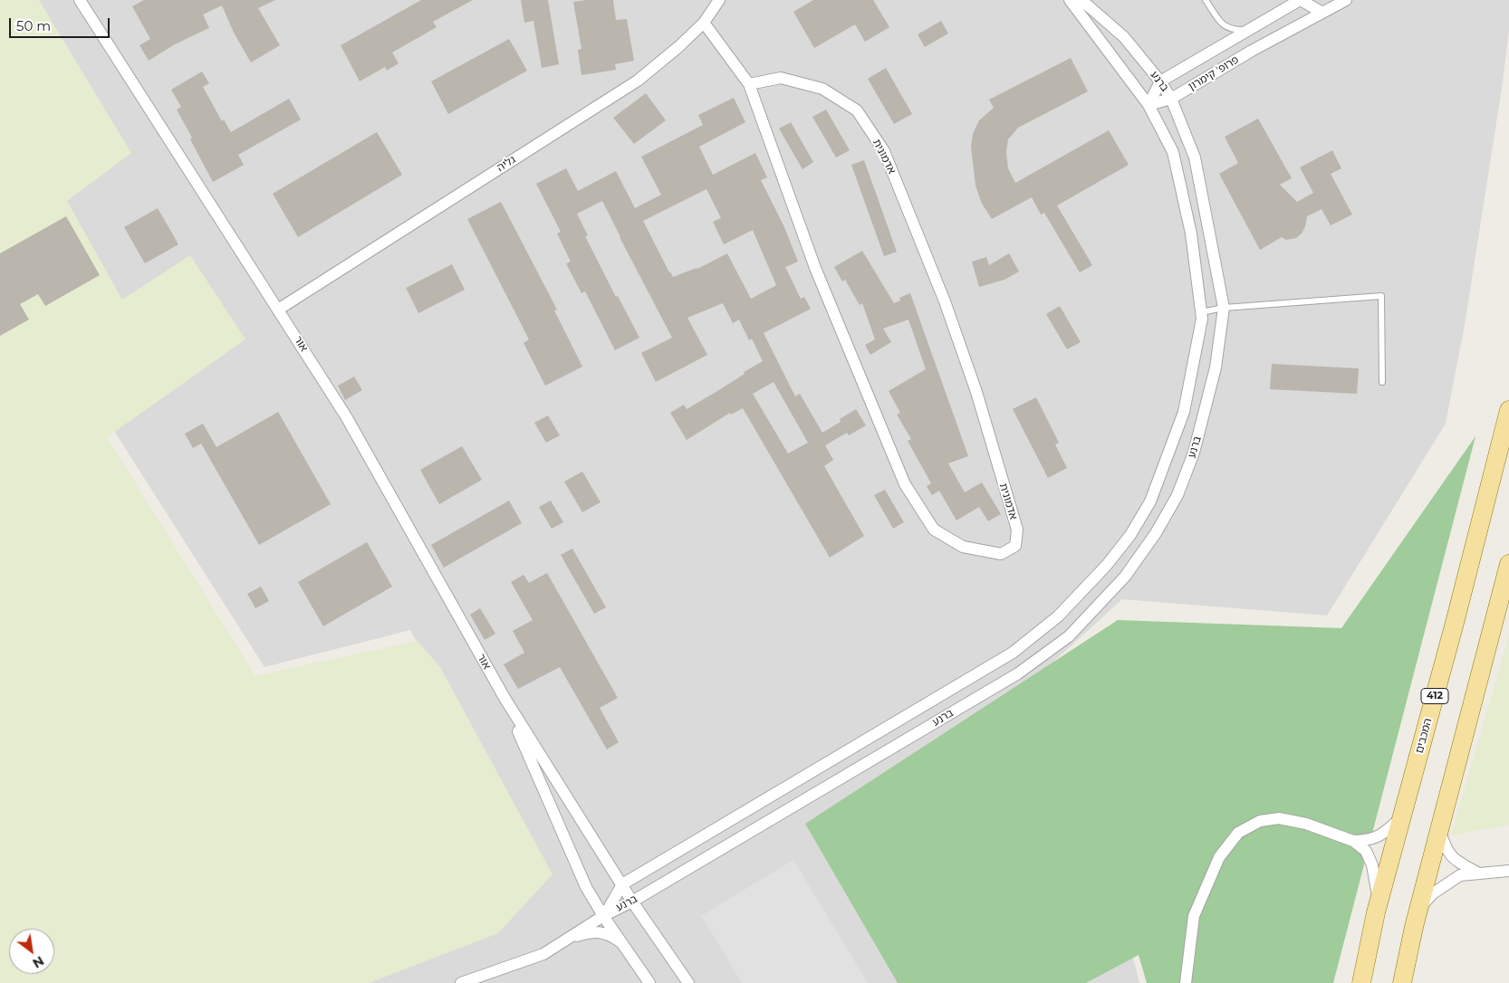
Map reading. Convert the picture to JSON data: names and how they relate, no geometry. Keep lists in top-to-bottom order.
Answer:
{
  "streets": {
    "main road": ["412", "המכבים"],
    "street": [
      "פרופ' קימרון",
      "ברנע",
      "אדמונית",
      "גליה",
      "אור"
    ]
  },
  "crossings": [
    ["פרופ' קימרון", "ברנע"],
    ["אדמונית", "גליה"],
    ["גליה", "אור"]
  ],
  "scale_bar": "50 m",
  "north": "bottom right"
}
